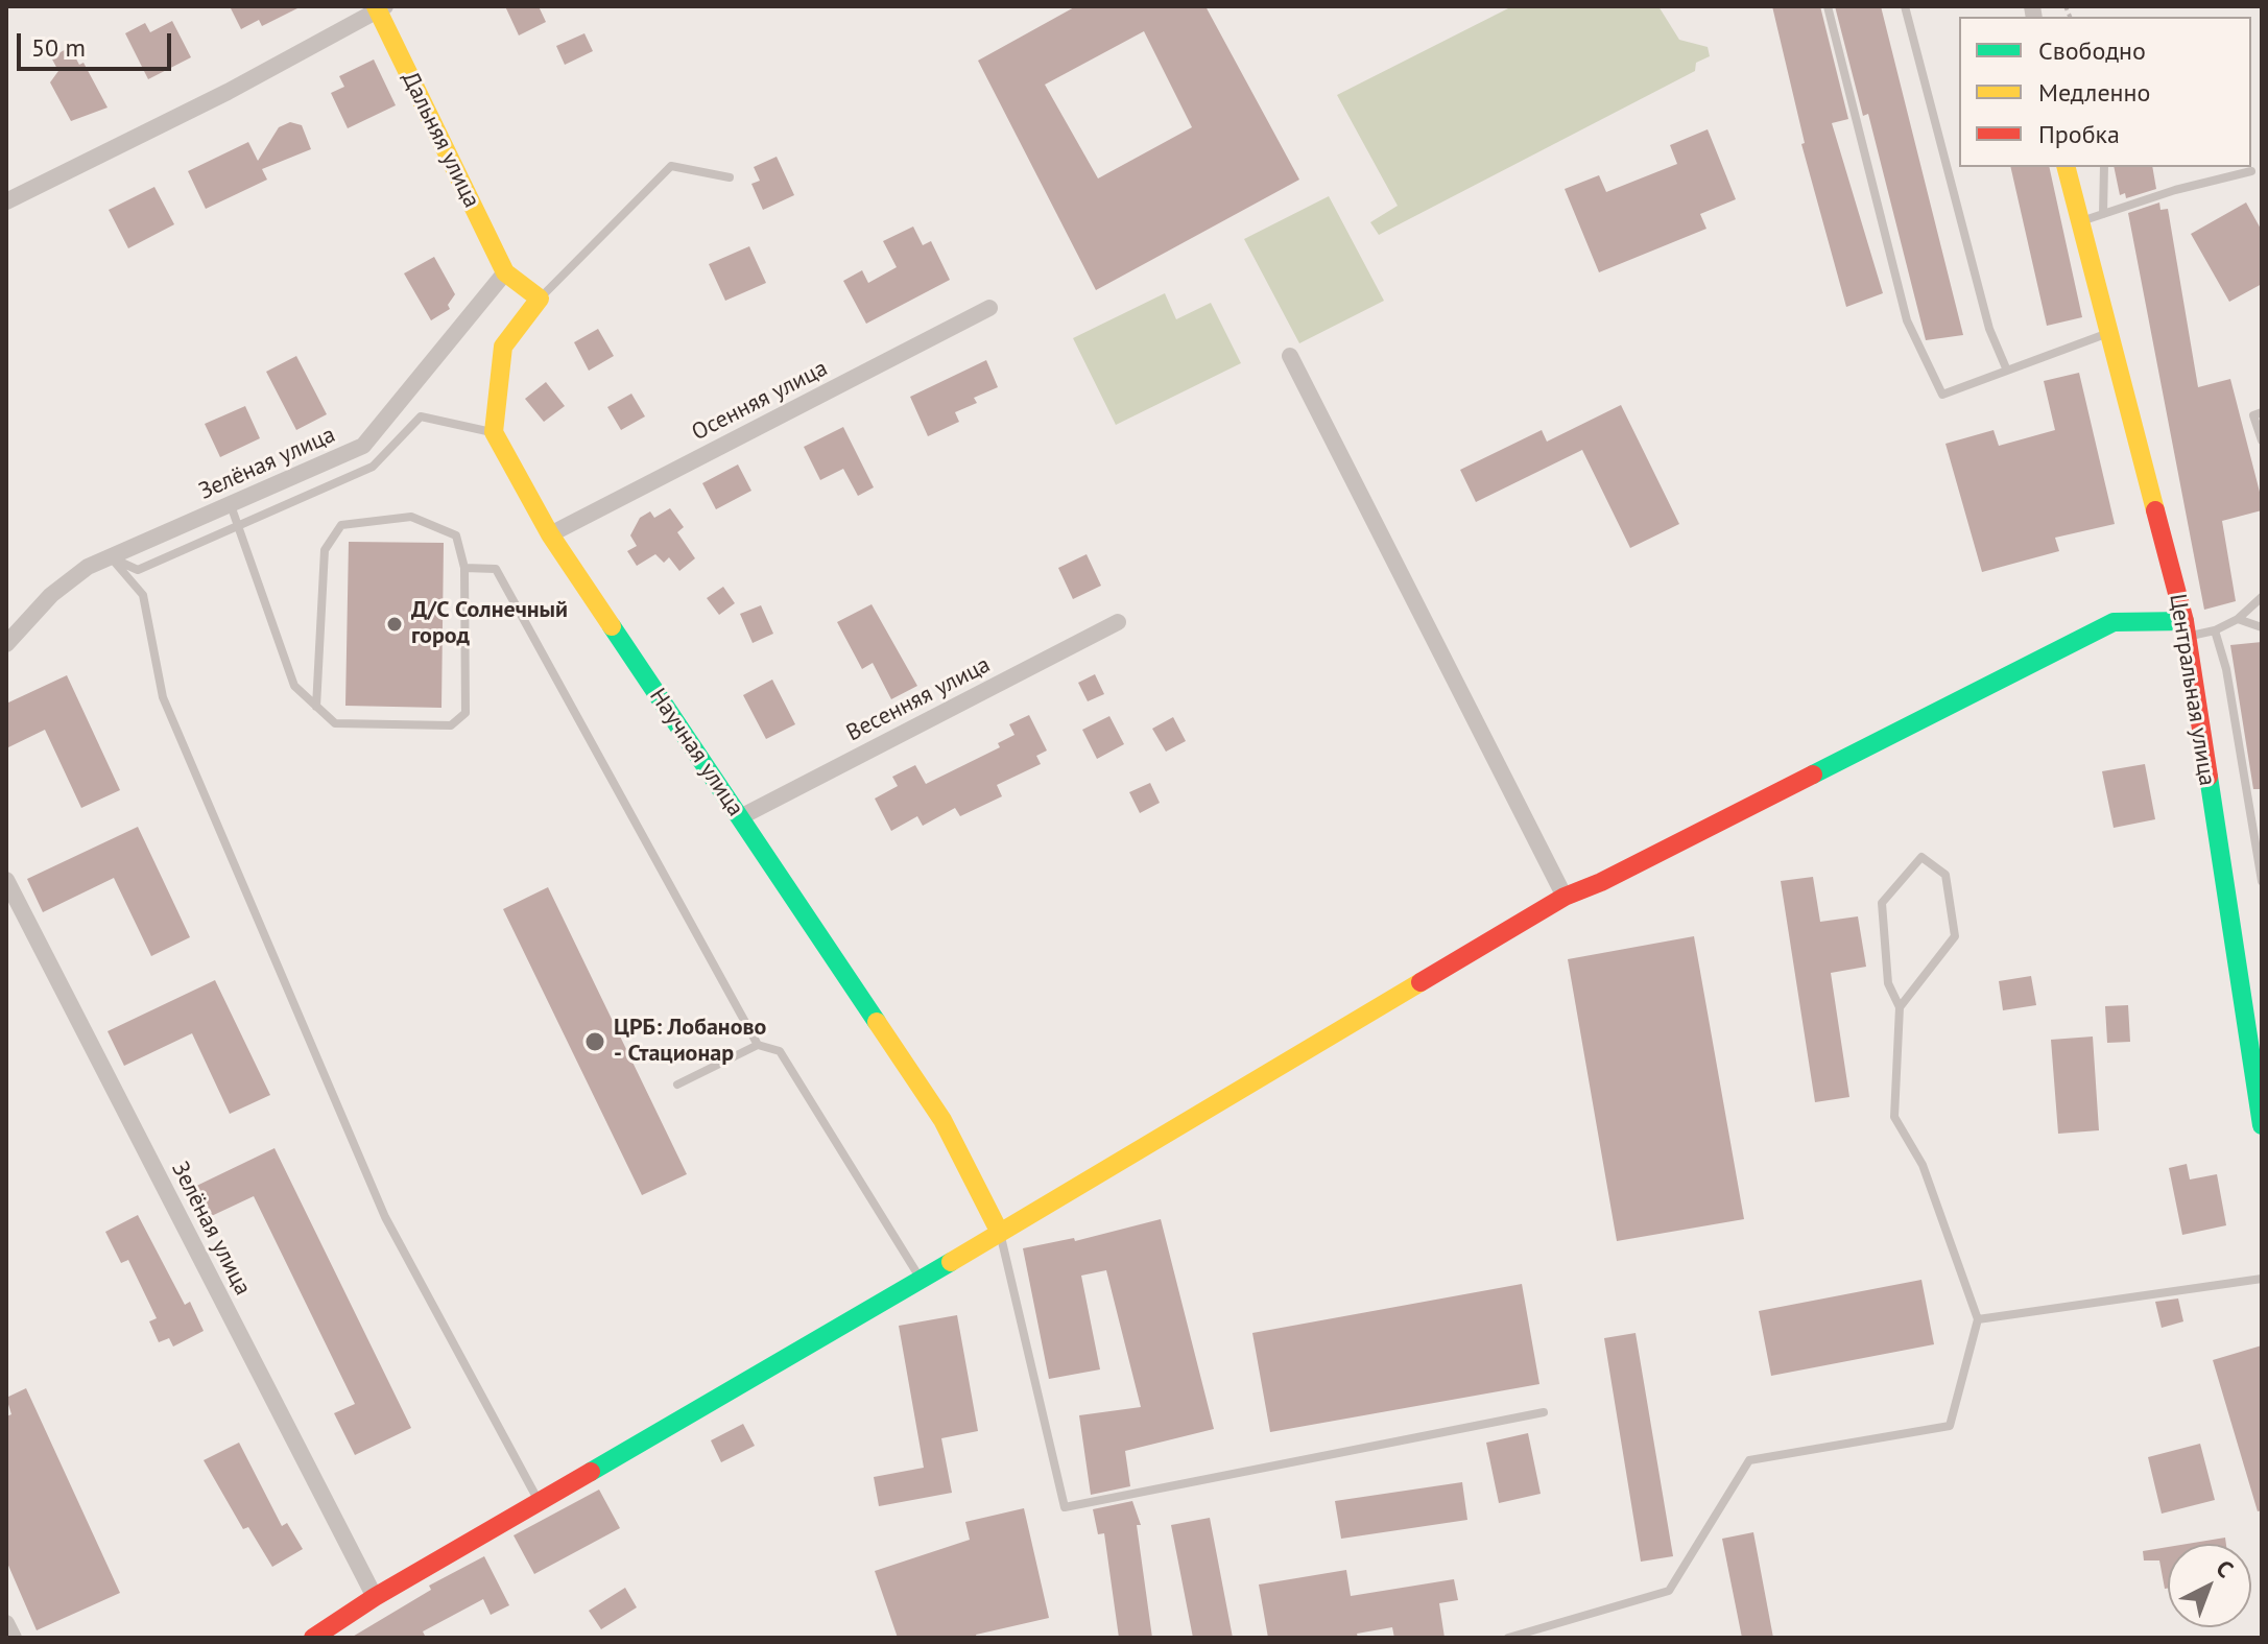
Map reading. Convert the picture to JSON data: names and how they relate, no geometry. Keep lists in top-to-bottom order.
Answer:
{
  "streets": {
    "street": [
      "Дальняя улица",
      "Осенняя улица",
      "Зелёная улица",
      "Центральная улица",
      "Весенняя улица",
      "Научная улица"
    ]
  },
  "crossings": [
    ["Дальняя улица", "Зелёная улица"],
    ["Осенняя улица", "Научная улица"],
    ["Весенняя улица", "Научная улица"]
  ],
  "places": ["Д/С Солнечный город", "ЦРБ: Лобаново - Стационар"],
  "legend": ["Свободно", "Медленно", "Пробка"],
  "scale_bar": "50 m",
  "north": "top right"
}
